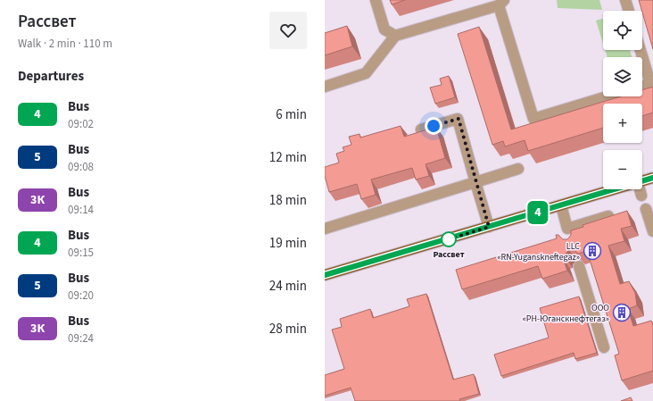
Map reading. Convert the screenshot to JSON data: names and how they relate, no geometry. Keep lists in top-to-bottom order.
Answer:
{
  "places": {
    "other": ["Рассвет"],
    "building": ["LLC «RN-Yuganskneftegaz»", "ООО «РН-Юганскнефтегаз»"]
  },
  "lines": ["bus line 4"],
  "page": {
    "heading": [
      ["Рассвет", "Walk · 2 min · 110 m"],
      "Departures"
    ],
    "on_map": "4",
    "map_buttons": ["+", "−"],
    "list": [
      {
        "mark": "4",
        "name": "Bus",
        "note": "09:02",
        "value": "6 min"
      },
      {
        "mark": "5",
        "name": "Bus",
        "note": "09:08",
        "value": "12 min"
      },
      {
        "mark": "3К",
        "name": "Bus",
        "note": "09:14",
        "value": "18 min"
      },
      {
        "mark": "4",
        "name": "Bus",
        "note": "09:15",
        "value": "19 min"
      },
      {
        "mark": "5",
        "name": "Bus",
        "note": "09:20",
        "value": "24 min"
      },
      {
        "mark": "3К",
        "name": "Bus",
        "note": "09:24",
        "value": "28 min"
      }
    ]
  }
}
